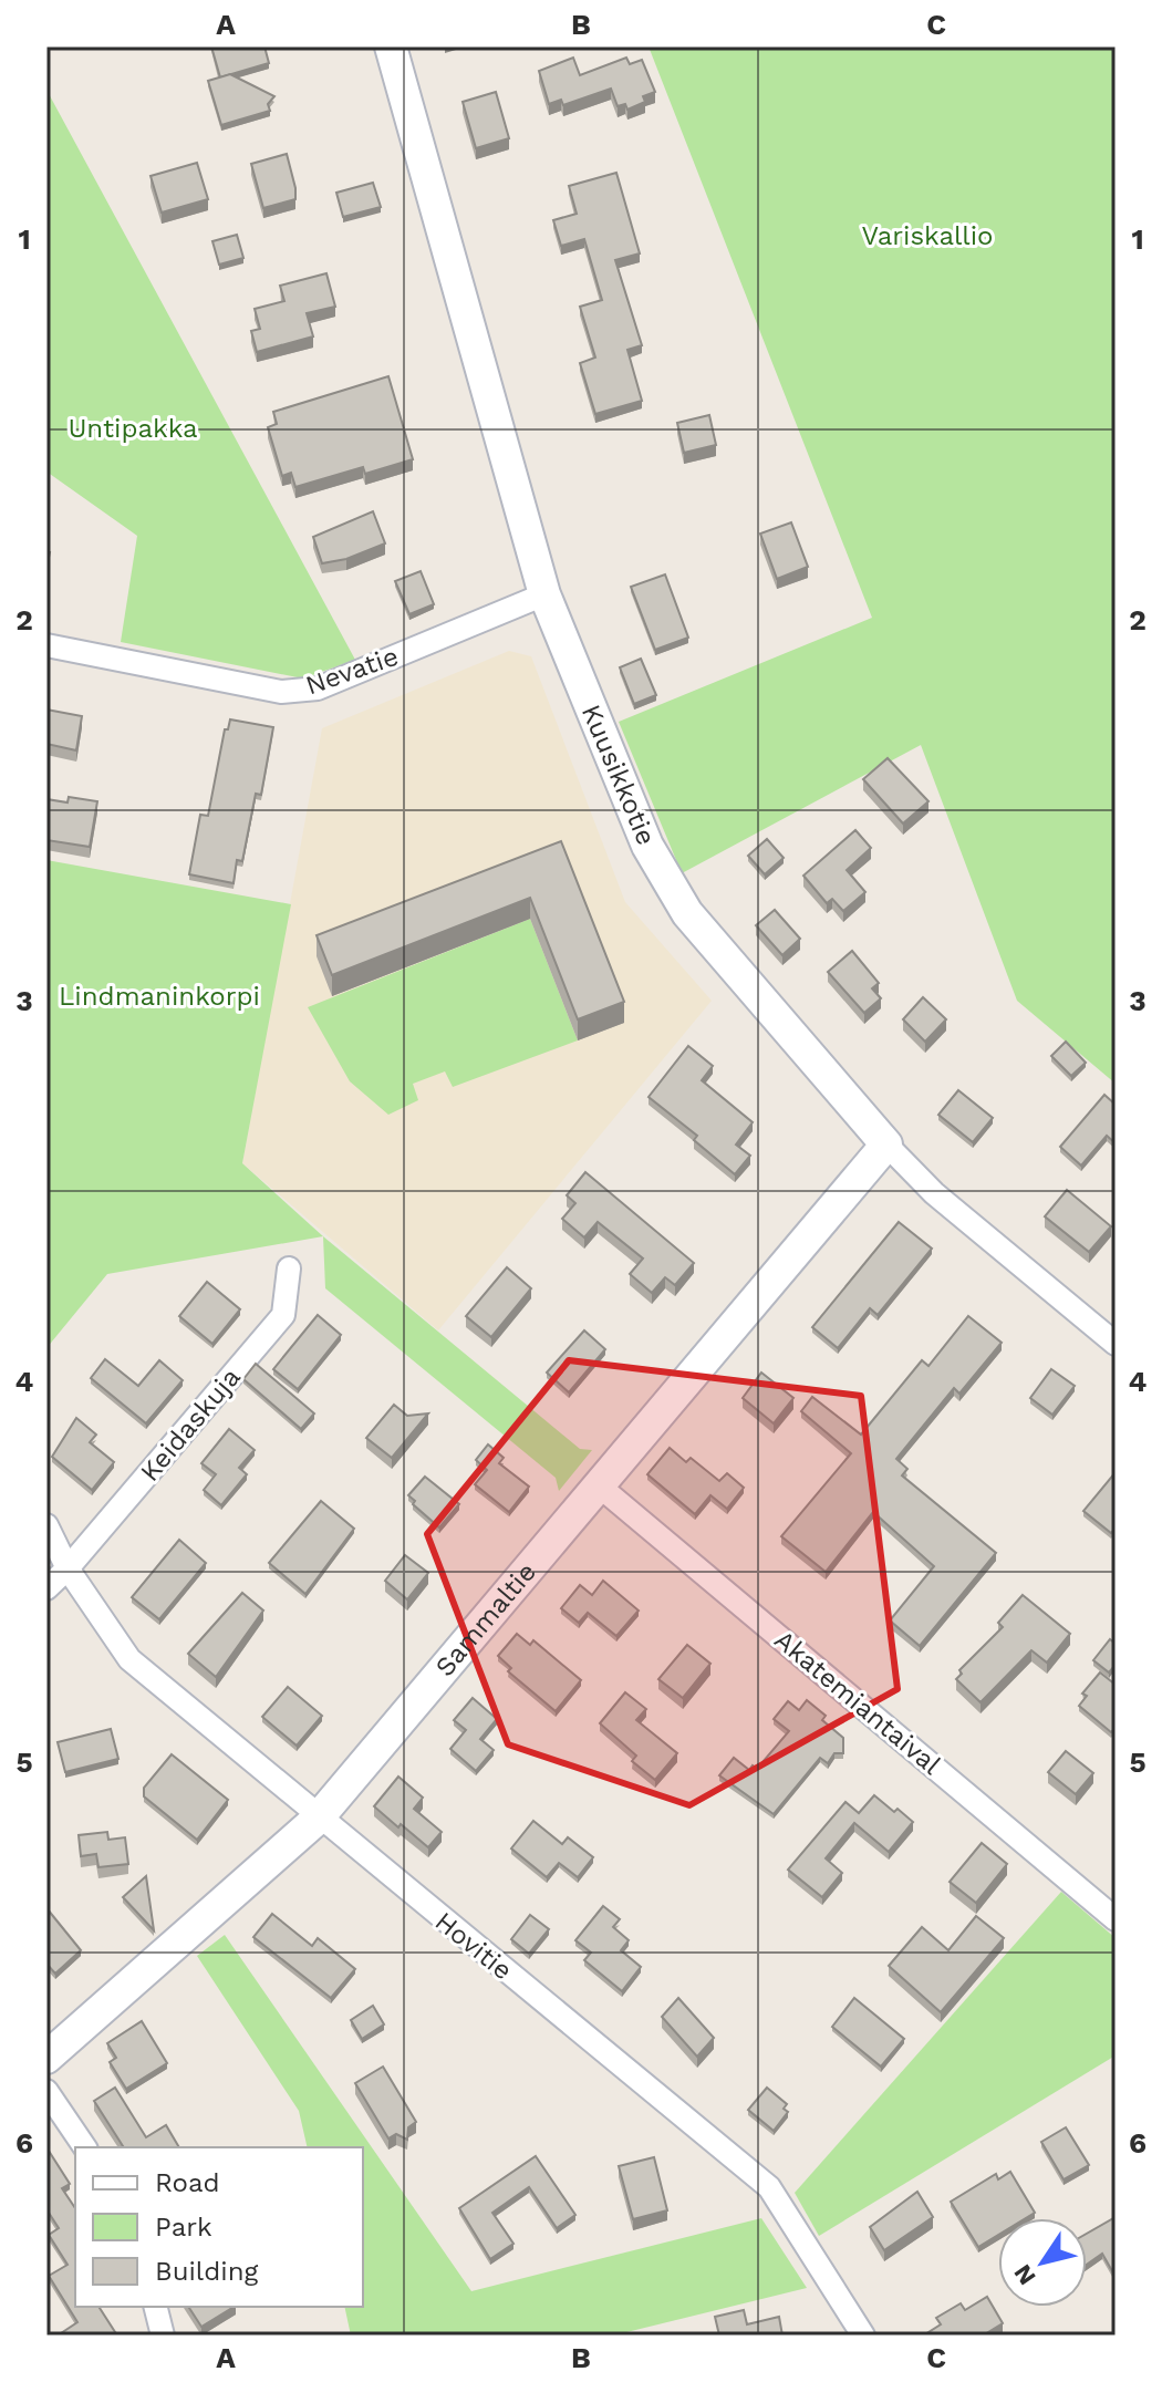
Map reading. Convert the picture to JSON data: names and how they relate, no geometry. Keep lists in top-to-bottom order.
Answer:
{
  "streets": {
    "street": [
      "Nevatie",
      "Kuusikkotie",
      "Keidaskuja",
      "Sammaltie",
      "Akatemiantaival",
      "Hovitie"
    ]
  },
  "crossings": [
    ["Nevatie", "Kuusikkotie"],
    ["Kuusikkotie", "Sammaltie"],
    ["Keidaskuja", "Hovitie"],
    ["Sammaltie", "Akatemiantaival"],
    ["Sammaltie", "Hovitie"]
  ],
  "parks": ["Variskallio", "Untipakka", "Lindmaninkorpi"],
  "legend": ["Road", "Park", "Building"],
  "north": "bottom left",
  "grid": {
    "columns": ["A", "B", "C"],
    "rows": [
      "1",
      "2",
      "3",
      "4",
      "5",
      "6"
    ]
  }
}
